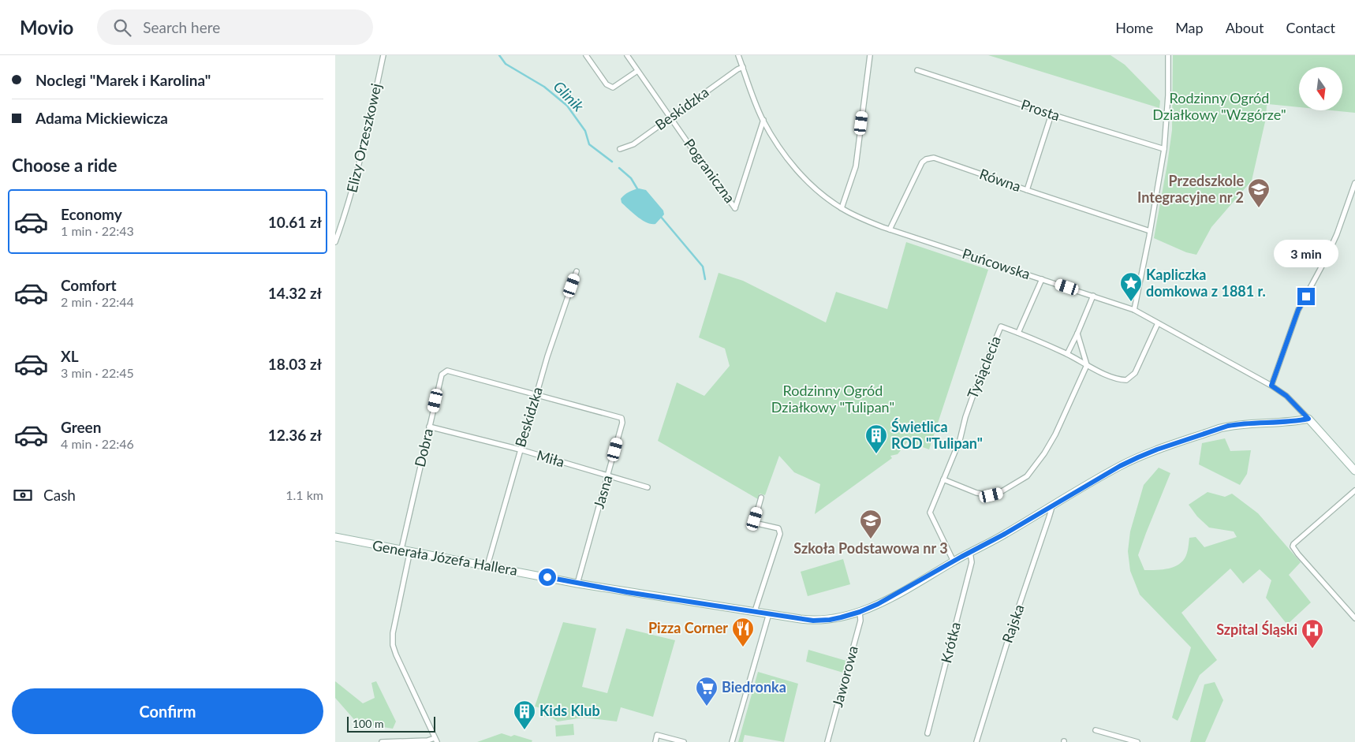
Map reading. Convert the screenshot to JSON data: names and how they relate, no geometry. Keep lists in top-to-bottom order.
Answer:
{
  "streets": {
    "street": [
      "Beskidzka",
      "Prosta",
      "Elizy Orzeszkowej",
      "Pograniczna",
      "Równa",
      "Puńcowska",
      "Tysiąclecia",
      "Dobra",
      "Miła",
      "Jasna",
      "Generała Józefa Hallera",
      "Rajska",
      "Krótka",
      "Jaworowa"
    ]
  },
  "crossings": [
    ["Beskidzka", "Pograniczna"],
    ["Beskidzka", "Puńcowska"],
    ["Beskidzka", "Dobra"],
    ["Beskidzka", "Miła"],
    ["Beskidzka", "Jasna"],
    ["Beskidzka", "Generała Józefa Hallera"],
    ["Pograniczna", "Puńcowska"],
    ["Równa", "Puńcowska"],
    ["Puńcowska", "Generała Józefa Hallera"],
    ["Tysiąclecia", "Generała Józefa Hallera"],
    ["Dobra", "Miła"],
    ["Dobra", "Jasna"],
    ["Dobra", "Generała Józefa Hallera"],
    ["Miła", "Jasna"],
    ["Jasna", "Generała Józefa Hallera"],
    ["Generała Józefa Hallera", "Rajska"],
    ["Generała Józefa Hallera", "Krótka"],
    ["Generała Józefa Hallera", "Jaworowa"]
  ],
  "water": ["Glinik"],
  "parks": ["Rodzinny Ogród Działkowy \"Wzgórze\"", "Rodzinny Ogród Działkowy \"Tulipan\""],
  "places": {
    "school or university": ["Przedszkole Integracyjne nr 2", "Szkoła Podstawowa nr 3"],
    "place": ["Kapliczka domkowa z 1881 r."],
    "building": ["Świetlica ROD \"Tulipan\"", "Kids Klub"],
    "restaurant": ["Pizza Corner"],
    "hospital": ["Szpital Śląski"],
    "supermarket": ["Biedronka"]
  },
  "scale_bar": "100 m",
  "north": "bottom",
  "page": {
    "header": "Movio",
    "search": "Search here",
    "nav": [
      "Home",
      "Map",
      "About",
      "Contact"
    ],
    "banner": ["Noclegi \"Marek i Karolina\"", "Adama Mickiewicza"],
    "heading": "Choose a ride",
    "list": [
      {
        "name": "Economy",
        "note": "1 min · 22:43",
        "value": "10.61 zł"
      },
      {
        "name": "Comfort",
        "note": "2 min · 22:44",
        "value": "14.32 zł"
      },
      {
        "name": "XL",
        "note": "3 min · 22:45",
        "value": "18.03 zł"
      },
      {
        "name": "Green",
        "note": "4 min · 22:46",
        "value": "12.36 zł"
      }
    ],
    "bubble": "3 min",
    "pay": ["Cash", "1.1 km"],
    "buttons": "Confirm",
    "scale": "100 m"
  }
}
